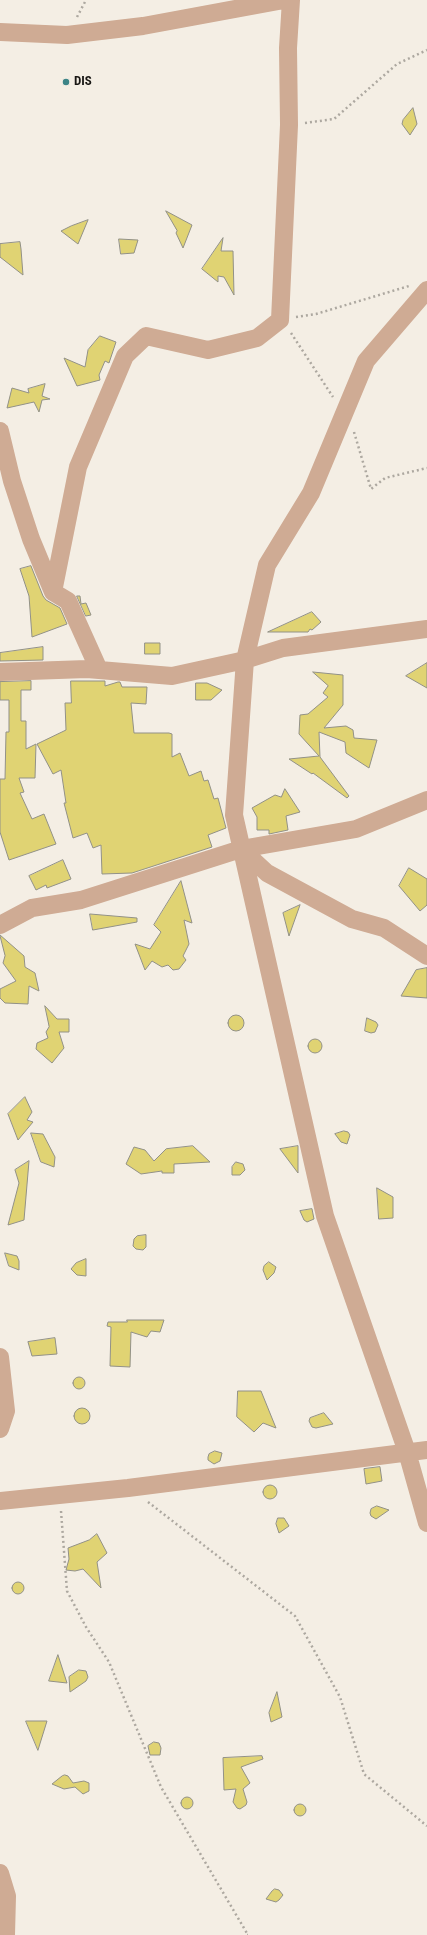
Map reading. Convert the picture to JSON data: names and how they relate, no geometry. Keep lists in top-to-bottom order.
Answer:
{
  "places": ["DIS"]
}
